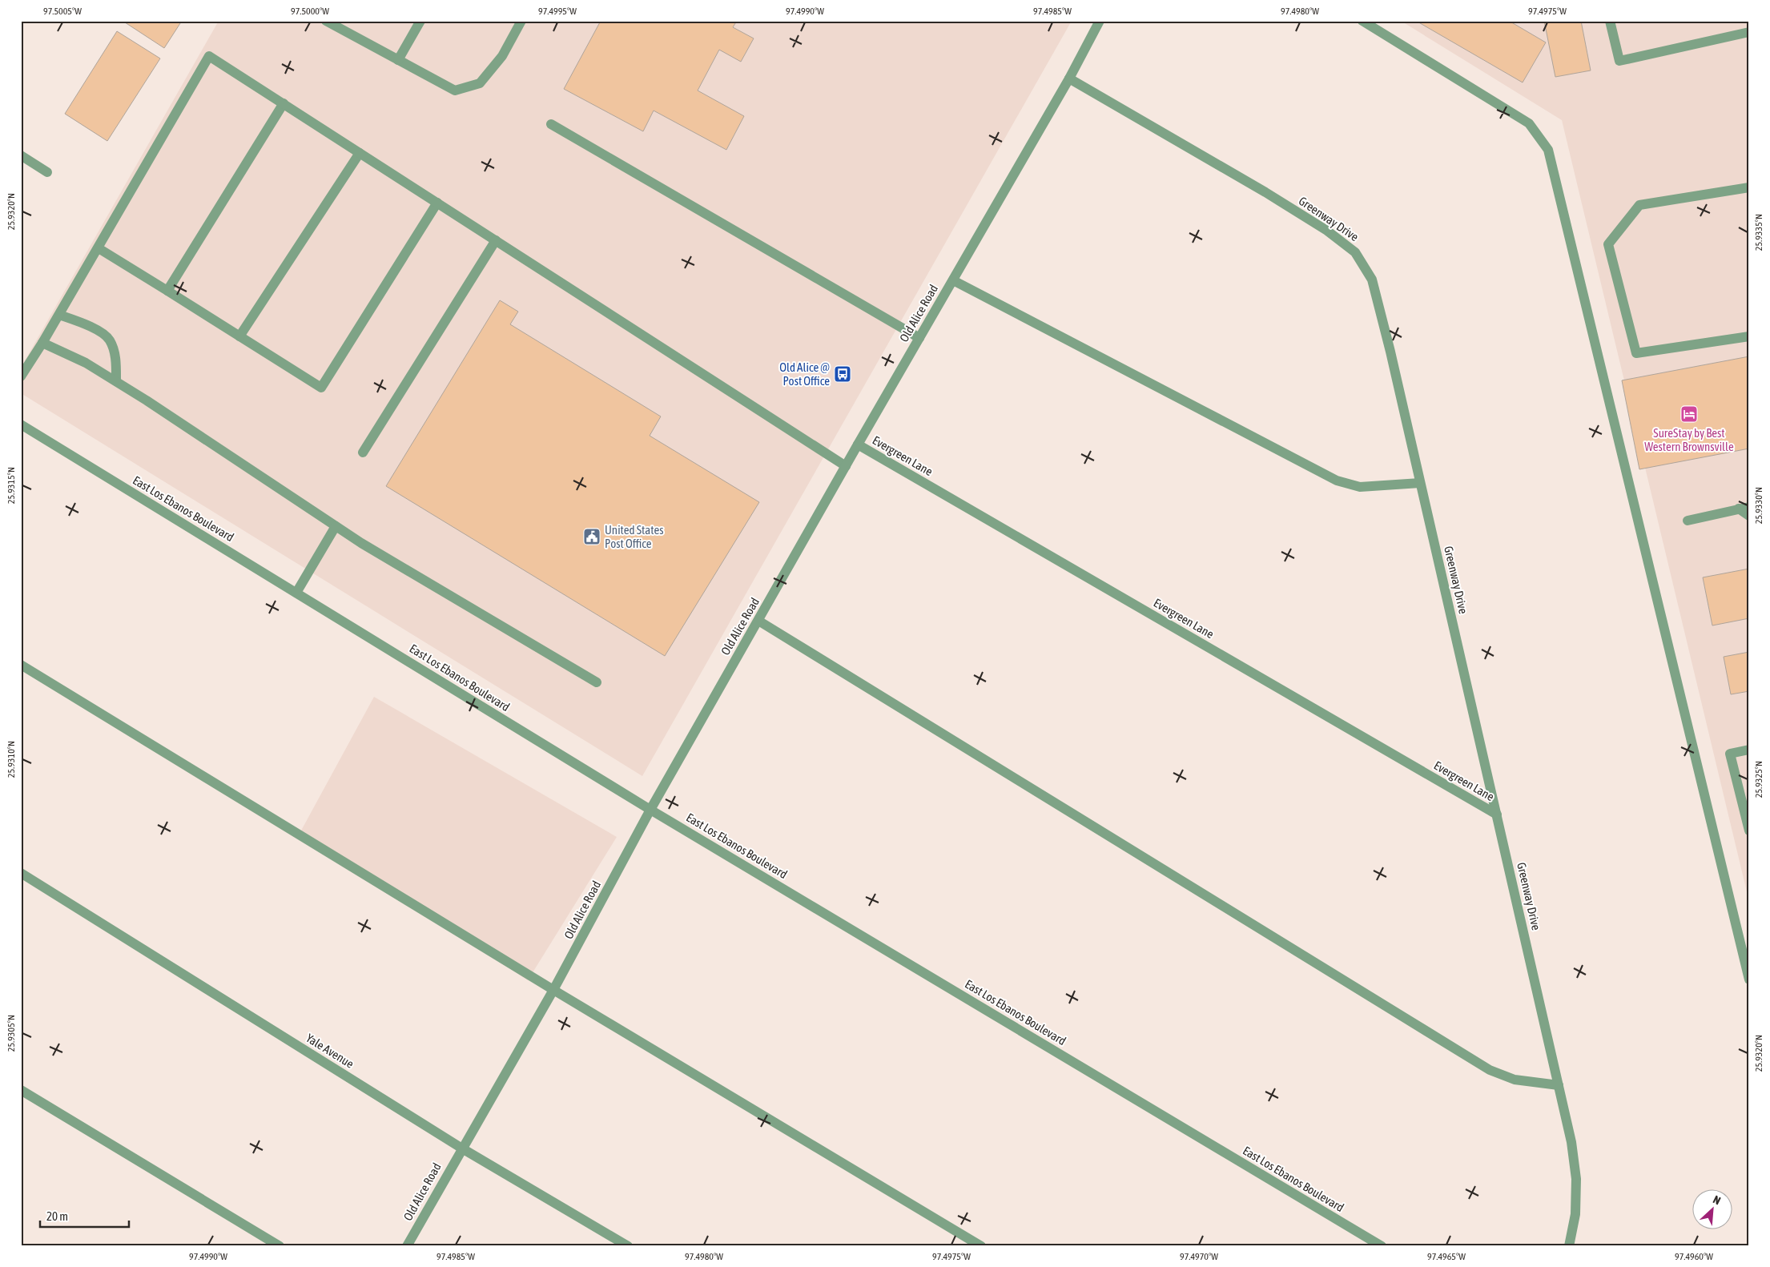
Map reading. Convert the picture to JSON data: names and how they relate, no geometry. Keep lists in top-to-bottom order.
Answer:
{
  "streets": {
    "street": [
      "Greenway Drive",
      "Old Alice Road",
      "Evergreen Lane",
      "East Los Ebanos Boulevard",
      "Yale Avenue"
    ]
  },
  "crossings": [
    ["Greenway Drive", "Old Alice Road"],
    ["Greenway Drive", "Evergreen Lane"],
    ["Old Alice Road", "Evergreen Lane"],
    ["Old Alice Road", "East Los Ebanos Boulevard"],
    ["Old Alice Road", "Yale Avenue"]
  ],
  "places": {
    "bus stop": ["Old Alice @ Post Office"],
    "hotel": ["SureStay by Best Western Brownsville"],
    "public building": ["United States Post Office"]
  },
  "scale_bar": "20 m",
  "north": "top right",
  "coordinates": [
    "97.5005°W",
    "97.5000°W",
    "97.4995°W",
    "97.4990°W",
    "97.4985°W",
    "97.4980°W",
    "97.4975°W",
    "25.9320°N",
    "25.9335°N",
    "25.9315°N",
    "25.9330°N",
    "25.9310°N",
    "25.9325°N",
    "25.9305°N",
    "97.4970°W",
    "97.4965°W",
    "97.4960°W"
  ]
}
